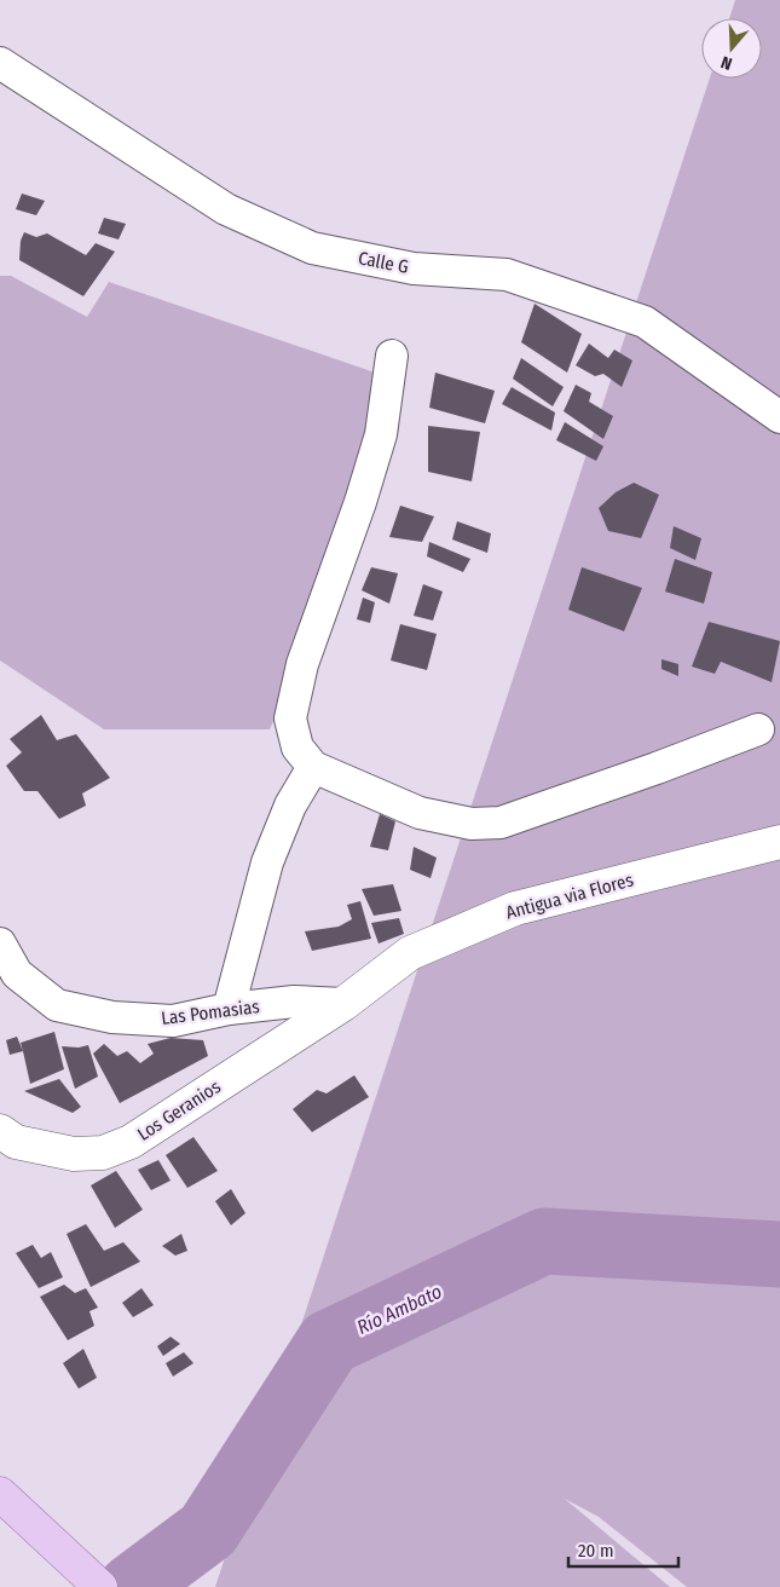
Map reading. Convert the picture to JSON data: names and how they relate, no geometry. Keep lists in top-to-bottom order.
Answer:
{
  "streets": {
    "street": [
      "Calle G",
      "Antigua via Flores",
      "Las Pomasias",
      "Los Geranios"
    ]
  },
  "crossings": [
    ["Antigua via Flores", "Las Pomasias"],
    ["Antigua via Flores", "Los Geranios"],
    ["Las Pomasias", "Los Geranios"]
  ],
  "water": ["Río Ambato"],
  "scale_bar": "20 m",
  "north": "bottom"
}
